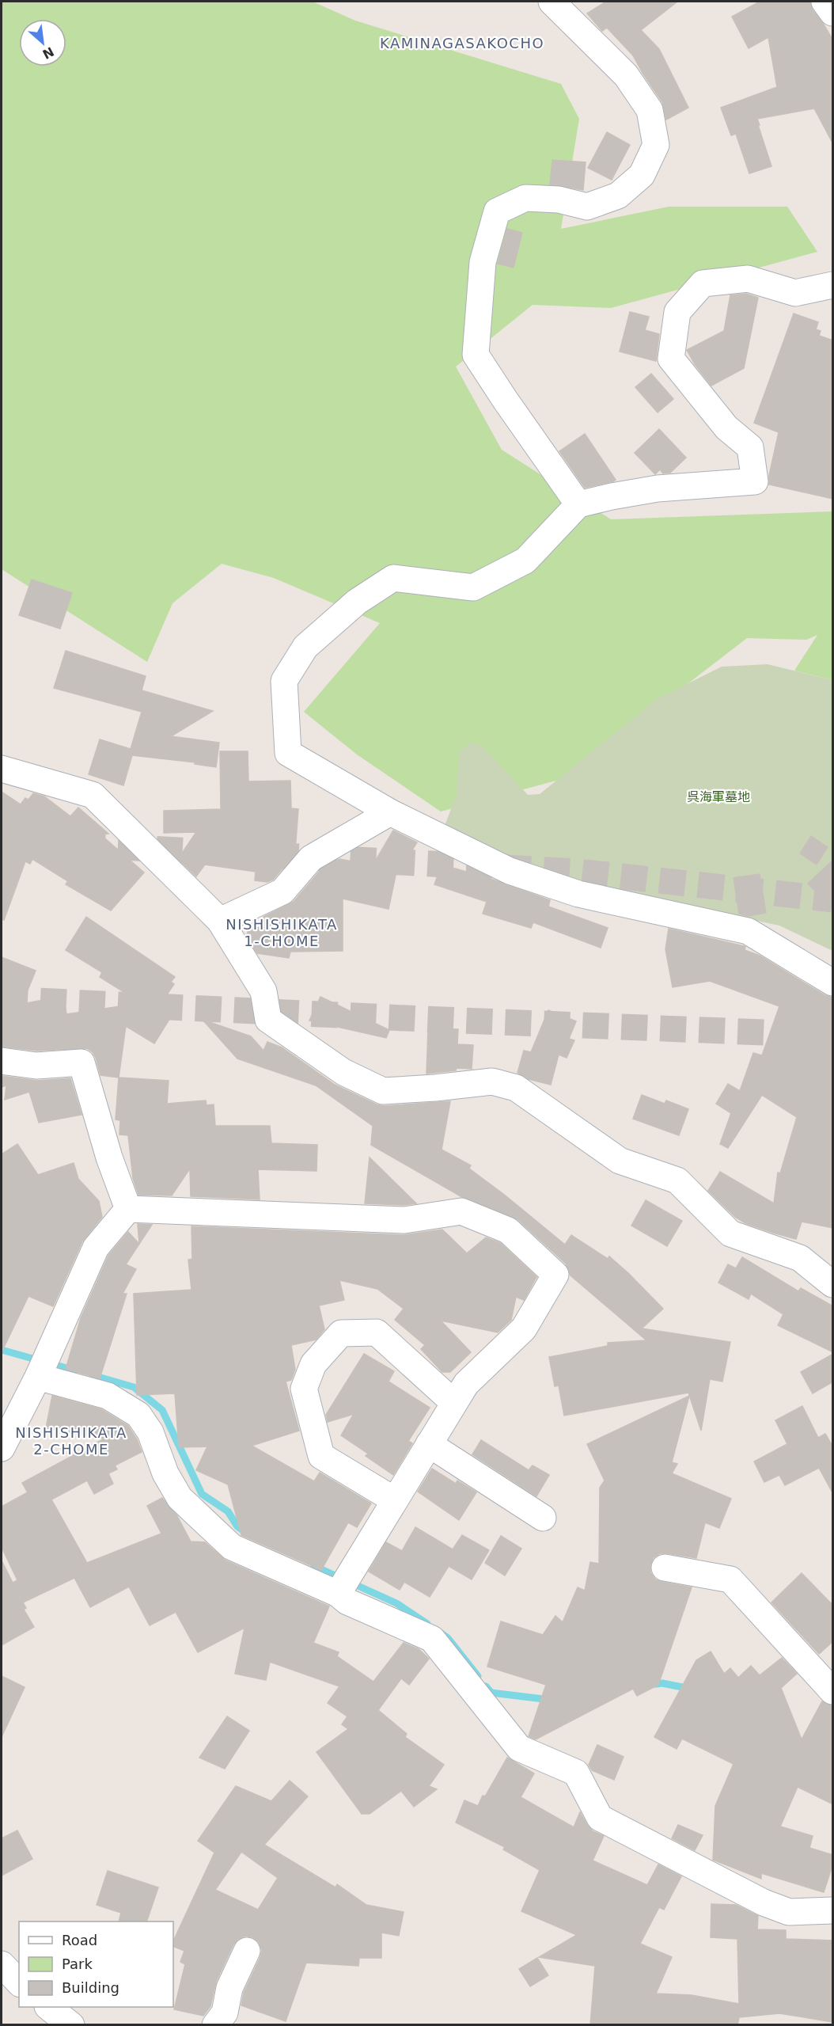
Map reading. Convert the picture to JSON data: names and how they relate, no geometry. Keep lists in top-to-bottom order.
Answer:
{
  "districts": ["KAMINAGASAKOCHO", "NISHISHIKATA 1-CHOME", "NISHISHIKATA 2-CHOME"],
  "parks": ["呉海軍墓地"],
  "legend": ["Road", "Park", "Building"],
  "north": "bottom right"
}
